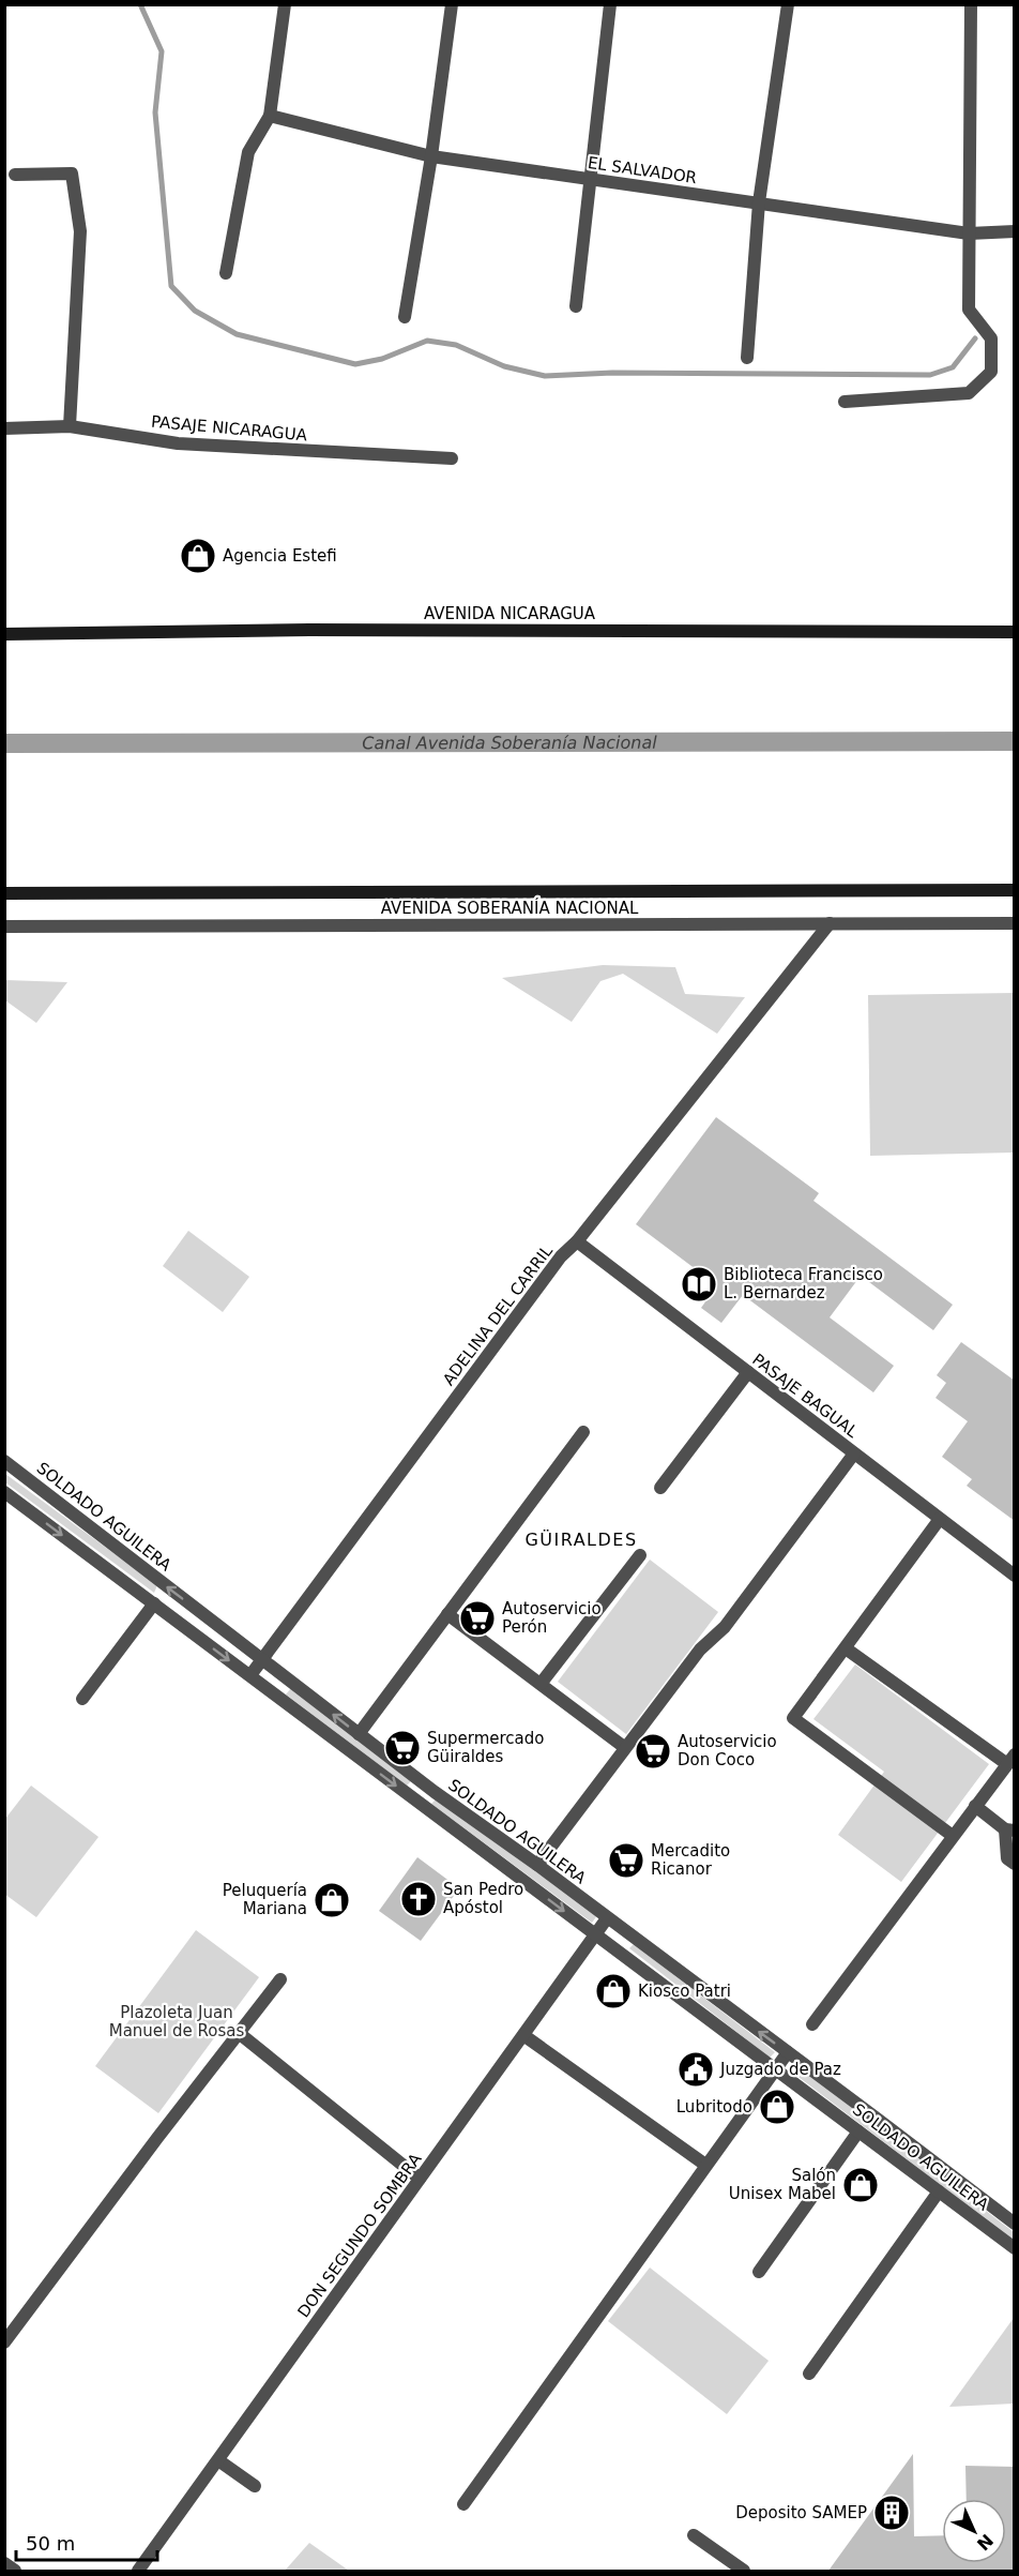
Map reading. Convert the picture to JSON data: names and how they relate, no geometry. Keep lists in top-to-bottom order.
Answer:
{
  "streets": {
    "main road": ["AVENIDA NICARAGUA", "AVENIDA SOBERANÍA NACIONAL"],
    "street": [
      "EL SALVADOR",
      "PASAJE NICARAGUA",
      "ADELINA DEL CARRIL",
      "PASAJE BAGUAL",
      "SOLDADO AGUILERA",
      "DON SEGUNDO SOMBRA"
    ]
  },
  "crossings": [
    ["AVENIDA SOBERANÍA NACIONAL", "ADELINA DEL CARRIL"],
    ["ADELINA DEL CARRIL", "PASAJE BAGUAL"],
    ["ADELINA DEL CARRIL", "SOLDADO AGUILERA"],
    ["SOLDADO AGUILERA", "DON SEGUNDO SOMBRA"]
  ],
  "districts": ["GÜIRALDES"],
  "water": ["Canal Avenida Soberanía Nacional"],
  "parks": ["Plazoleta Juan Manuel de Rosas"],
  "places": {
    "shop": [
      "Agencia Estefi",
      "Peluquería Mariana",
      "Kiosco Patri",
      "Lubritodo",
      "Salón Unisex Mabel"
    ],
    "library": ["Biblioteca Francisco L. Bernardez"],
    "supermarket": [
      "Autoservicio Perón",
      "Supermercado Güiraldes",
      "Autoservicio Don Coco",
      "Mercadito Ricanor"
    ],
    "church": ["San Pedro Apóstol"],
    "public building": ["Juzgado de Paz"],
    "building": ["Deposito SAMEP"]
  },
  "scale_bar": "50 m",
  "north": "bottom right"
}
